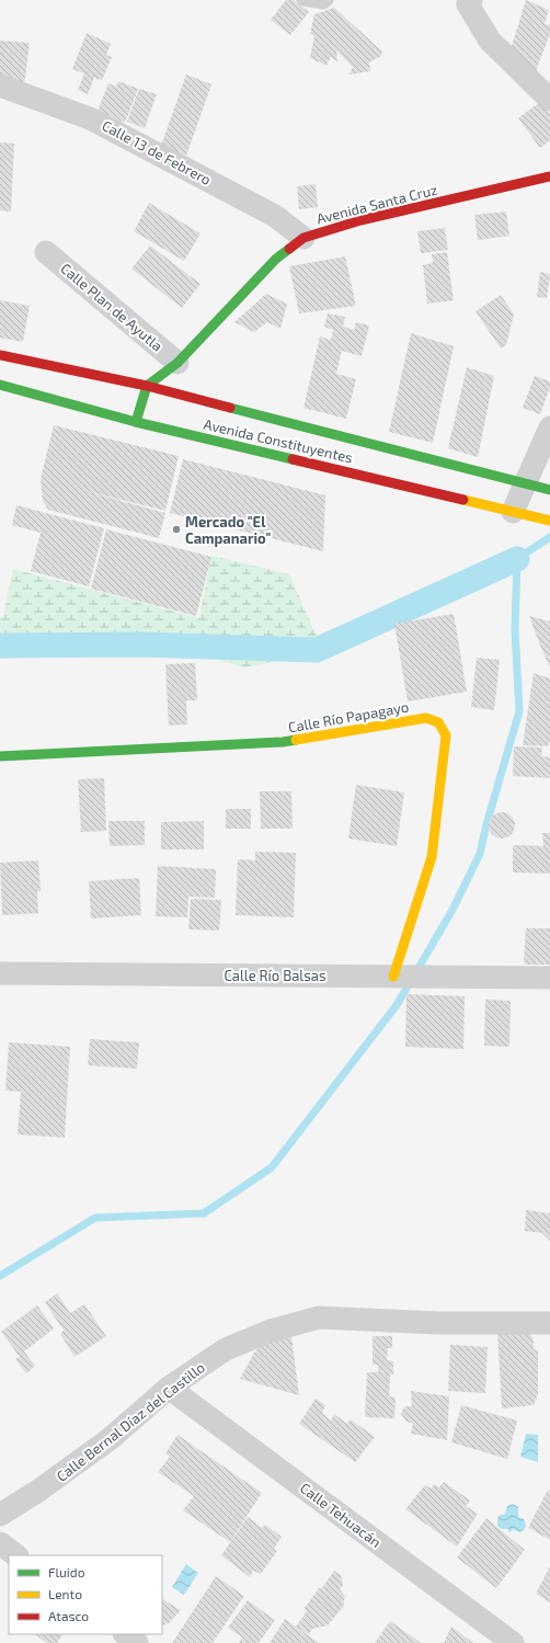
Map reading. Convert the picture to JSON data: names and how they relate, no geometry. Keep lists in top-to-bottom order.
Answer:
{
  "streets": {
    "street": [
      "Calle 13 de Febrero",
      "Avenida Santa Cruz",
      "Calle Plan de Ayutla",
      "Avenida Constituyentes",
      "Calle Río Papagayo",
      "Calle Río Balsas",
      "Calle Bernal Díaz del Castillo",
      "Calle Tehuacán"
    ]
  },
  "crossings": [
    ["Calle 13 de Febrero", "Avenida Santa Cruz"],
    ["Avenida Santa Cruz", "Calle Plan de Ayutla"],
    ["Avenida Santa Cruz", "Avenida Constituyentes"],
    ["Calle Río Papagayo", "Calle Río Balsas"],
    ["Calle Bernal Díaz del Castillo", "Calle Tehuacán"]
  ],
  "places": ["Mercado \"El Campanario\""],
  "legend": ["Fluido", "Lento", "Atasco"]
}
